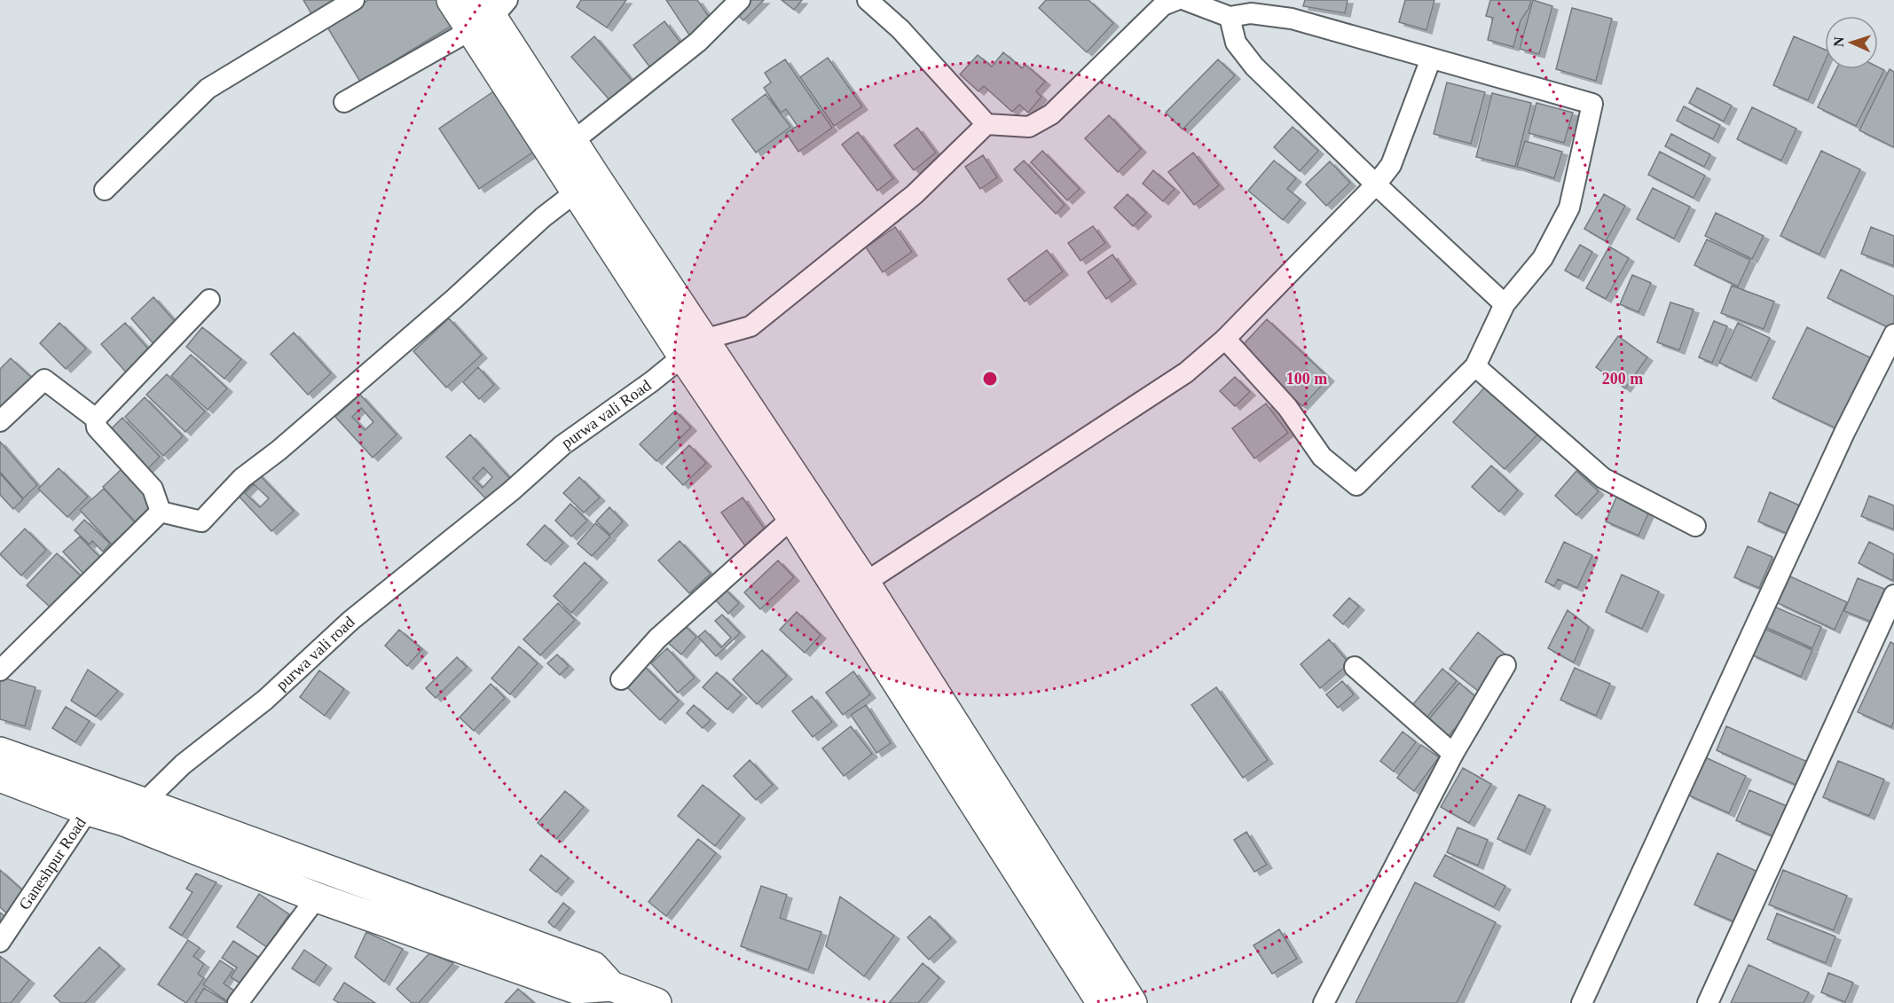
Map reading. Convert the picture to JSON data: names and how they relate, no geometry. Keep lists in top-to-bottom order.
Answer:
{
  "streets": {
    "street": ["purwa vali Road", "purwa vali road", "Ganeshpur Road"]
  },
  "crossings": [
    ["purwa vali Road", "purwa vali road"]
  ],
  "north": "left",
  "rings": ["100 m", "200 m"]
}
